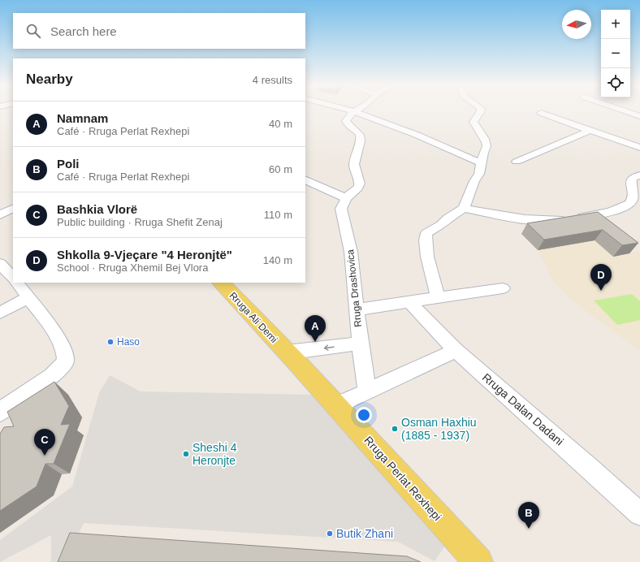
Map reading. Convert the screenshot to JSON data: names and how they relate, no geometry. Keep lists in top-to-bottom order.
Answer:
{
  "streets": {
    "main road": ["Rruga Ali Demi", "Rruga Perlat Rexhepi"],
    "street": ["Rruga Drashovica", "Rruga Dalan Dadani"]
  },
  "crossings": [
    ["Rruga Ali Demi", "Rruga Perlat Rexhepi"]
  ],
  "places": [
    "Haso",
    "Osman Haxhiu (1885 - 1937)",
    "Sheshi 4 Heronjte",
    "Butik Zhani"
  ],
  "north": "left",
  "page": {
    "map_buttons": ["+", "−"],
    "search": "Search here",
    "heading": ["Nearby", "4 results"],
    "list": [
      {
        "mark": "A",
        "name": "Namnam",
        "note": "Café · Rruga Perlat Rexhepi",
        "value": "40 m"
      },
      {
        "mark": "B",
        "name": "Poli",
        "note": "Café · Rruga Perlat Rexhepi",
        "value": "60 m"
      },
      {
        "mark": "C",
        "name": "Bashkia Vlorë",
        "note": "Public building · Rruga Shefit Zenaj",
        "value": "110 m"
      },
      {
        "mark": "D",
        "name": "Shkolla 9-Vjeçare \"4 Heronjtë\"",
        "note": "School · Rruga Xhemil Bej Vlora",
        "value": "140 m"
      }
    ],
    "pins": [
      "D",
      "A",
      "C",
      "B"
    ]
  }
}
